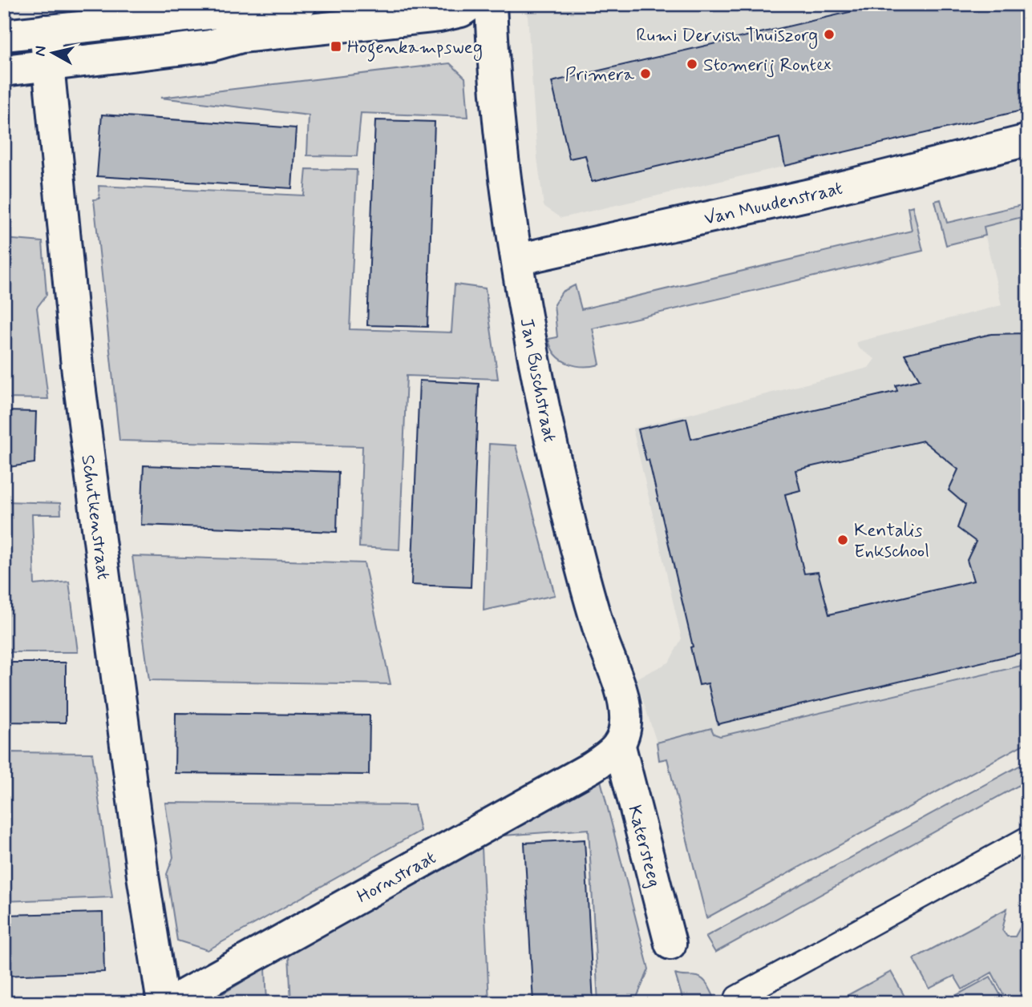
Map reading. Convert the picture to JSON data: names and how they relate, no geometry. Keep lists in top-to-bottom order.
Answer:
{
  "streets": {
    "street": [
      "Van Muudenstraat",
      "Jan Buschstraat",
      "Schutkenstraat",
      "Katersteeg",
      "Hornstraat"
    ]
  },
  "crossings": [
    ["Van Muudenstraat", "Jan Buschstraat"],
    ["Jan Buschstraat", "Katersteeg"],
    ["Jan Buschstraat", "Hornstraat"],
    ["Katersteeg", "Hornstraat"]
  ],
  "places": {
    "other": [
      "Rumi Dervish Thuiszorg",
      "Stomerij Rontex",
      "Primera",
      "Kentalis Enkschool"
    ],
    "transit": ["Hogenkampsweg"]
  },
  "north": "left"
}
